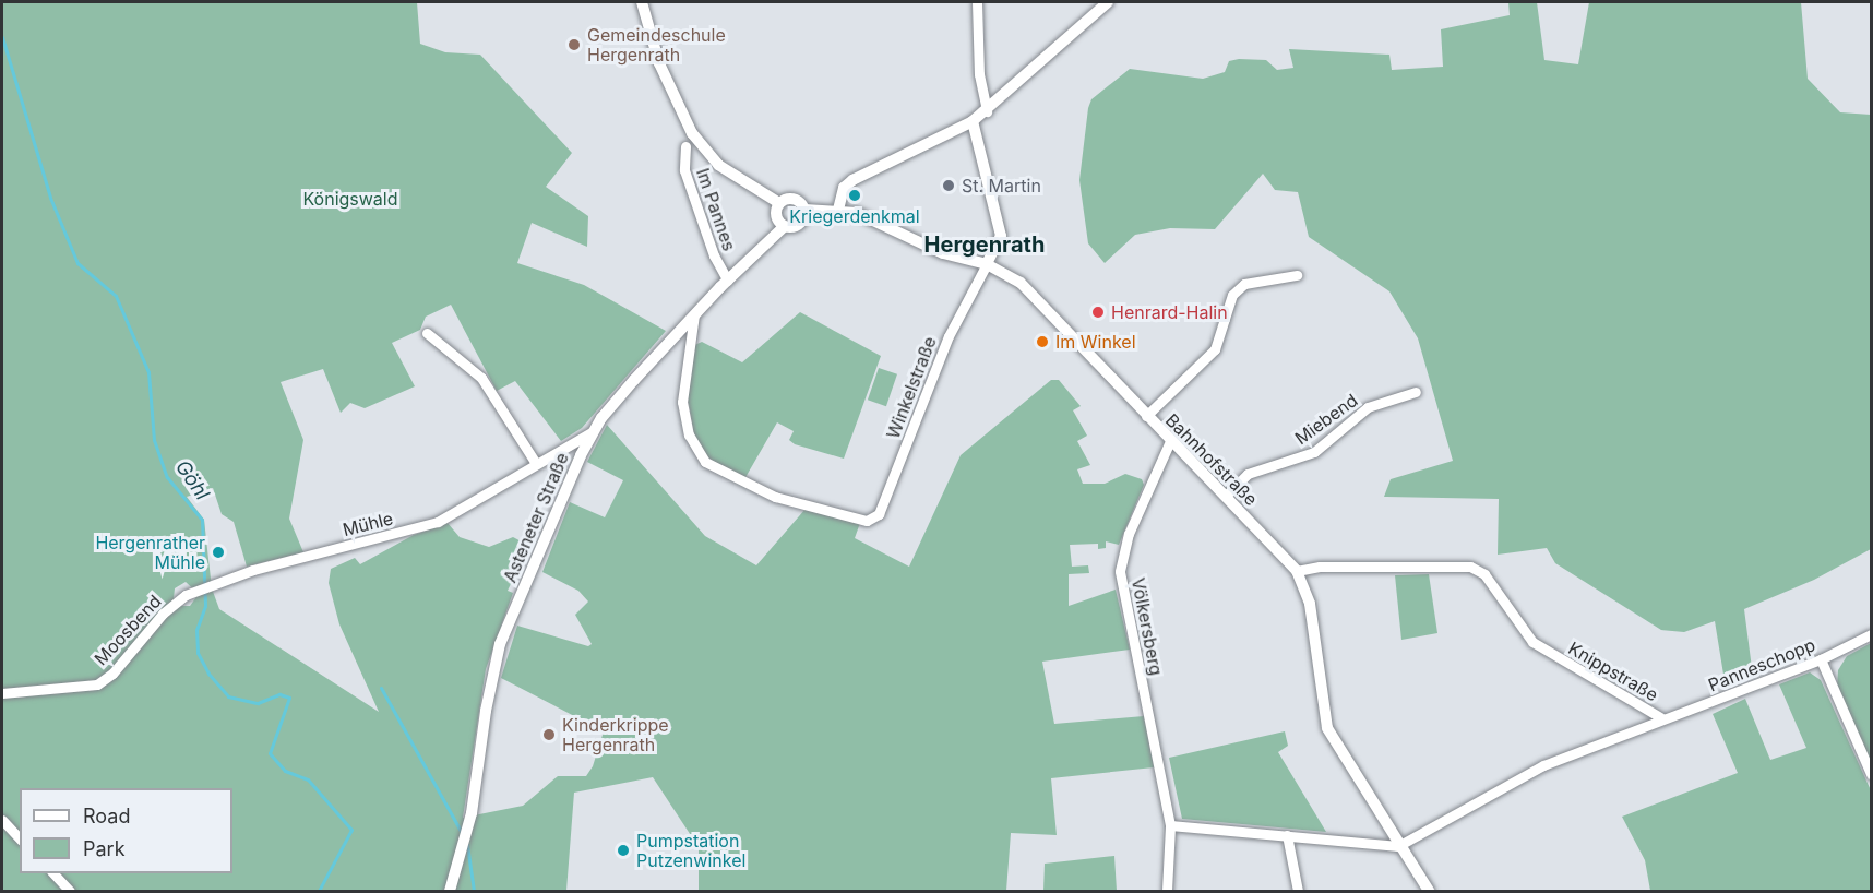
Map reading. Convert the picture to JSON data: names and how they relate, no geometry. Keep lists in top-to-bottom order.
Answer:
{
  "streets": {
    "street": [
      "Im Pannes",
      "Winkelstraße",
      "Miebend",
      "Bahnhofstraße",
      "Asteneter Straße",
      "Mühle",
      "Völkersberg",
      "Moosbend",
      "Panneschopp",
      "Knippstraße"
    ]
  },
  "crossings": [
    ["Im Pannes", "Asteneter Straße"],
    ["Winkelstraße", "Bahnhofstraße"],
    ["Winkelstraße", "Asteneter Straße"],
    ["Miebend", "Bahnhofstraße"],
    ["Bahnhofstraße", "Asteneter Straße"],
    ["Bahnhofstraße", "Völkersberg"],
    ["Bahnhofstraße", "Knippstraße"],
    ["Asteneter Straße", "Mühle"],
    ["Mühle", "Moosbend"],
    ["Panneschopp", "Knippstraße"]
  ],
  "districts": ["Hergenrath"],
  "water": ["Göhl"],
  "parks": ["Königswald"],
  "places": [
    "Gemeindeschule Hergenrath",
    "St. Martin",
    "Kriegerdenkmal",
    "Henrard-Halin",
    "Im Winkel",
    "Hergenrather Mühle",
    "Kinderkrippe Hergenrath",
    "Pumpstation Putzenwinkel"
  ],
  "legend": ["Road", "Park"]
}
